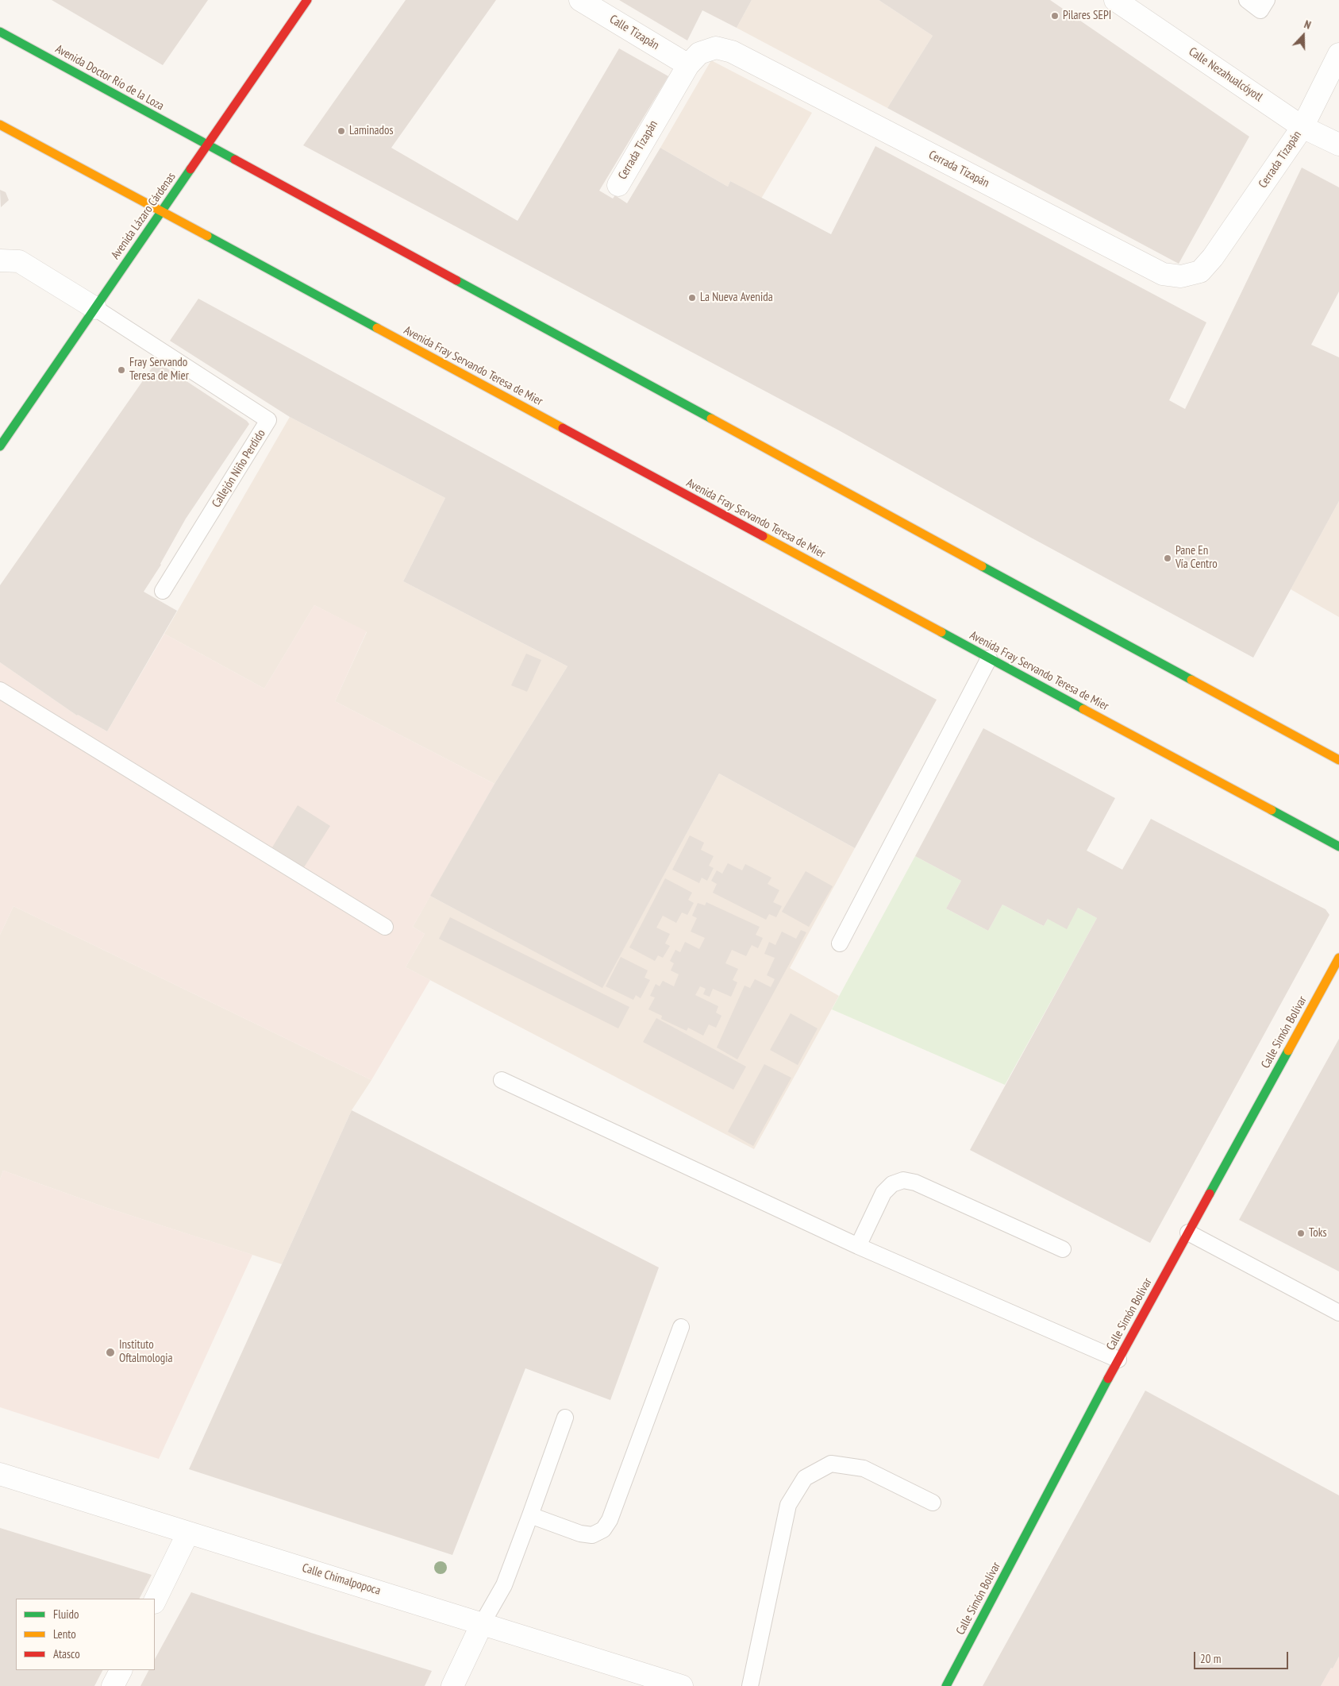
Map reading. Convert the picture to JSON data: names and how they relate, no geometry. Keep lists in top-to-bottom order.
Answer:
{
  "streets": {
    "main road": [
      "Avenida Doctor Río de la Loza",
      "Avenida Lázaro Cárdenas",
      "Avenida Fray Servando Teresa de Mier",
      "Calle Simón Bolívar"
    ],
    "street": [
      "Calle Tizapán",
      "Calle Nezahualcóyotl",
      "Cerrada Tizapán",
      "Calle Chimalpopoca"
    ],
    "lane": ["Callejón Niño Perdido"]
  },
  "crossings": [
    ["Calle Tizapán", "Cerrada Tizapán"],
    ["Calle Nezahualcóyotl", "Cerrada Tizapán"],
    ["Avenida Doctor Río de la Loza", "Avenida Lázaro Cárdenas"],
    ["Avenida Lázaro Cárdenas", "Avenida Fray Servando Teresa de Mier"],
    ["Avenida Lázaro Cárdenas", "Callejón Niño Perdido"]
  ],
  "places": [
    "Pilares SEPI",
    "Laminados",
    "La Nueva Avenida",
    "Fray Servando Teresa de Mier",
    "Pane En Vía Centro",
    "Toks",
    "Instituto Oftalmologia"
  ],
  "legend": ["Fluido", "Lento", "Atasco"],
  "scale_bar": "20 m",
  "north": "top"
}
